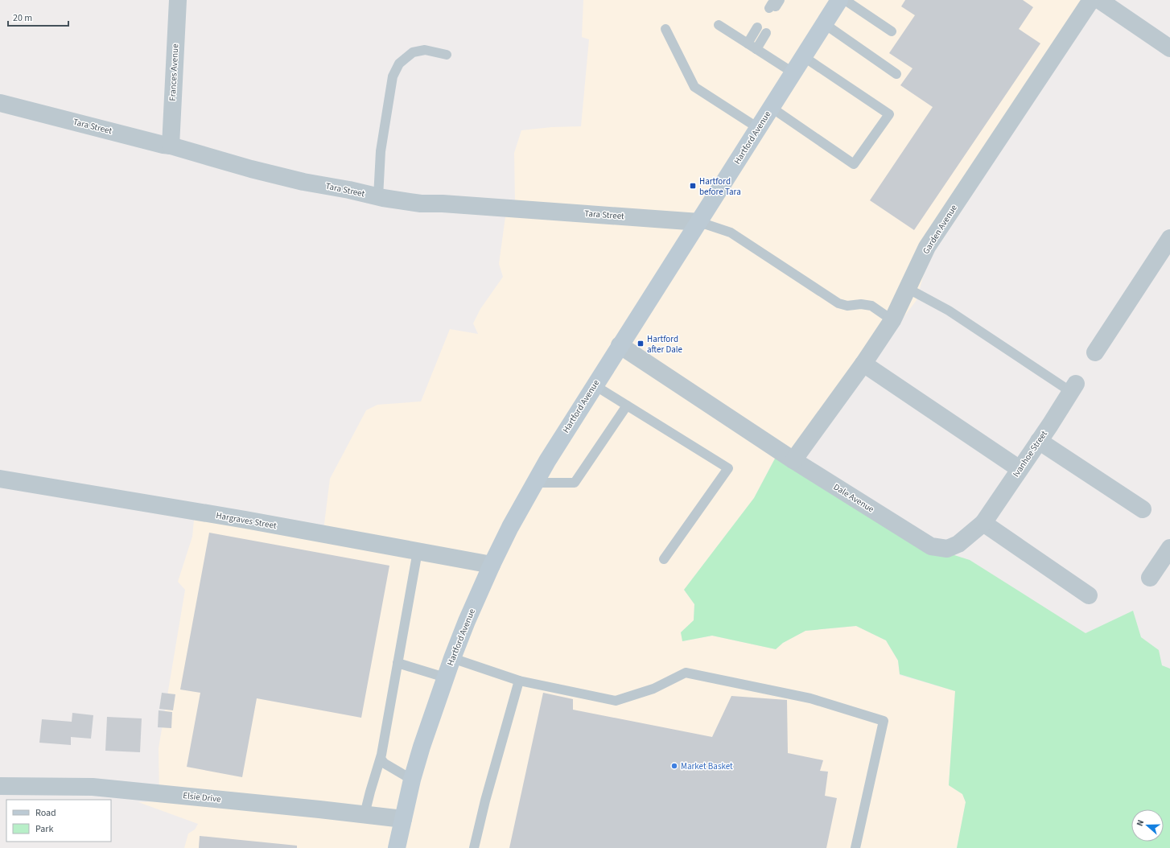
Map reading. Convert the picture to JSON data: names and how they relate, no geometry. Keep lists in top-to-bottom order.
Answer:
{
  "streets": {
    "main road": ["Hartford Avenue"],
    "street": [
      "Frances Avenue",
      "Tara Street",
      "Garden Avenue",
      "Ivanhoe Street",
      "Dale Avenue",
      "Hargraves Street",
      "Elsie Drive"
    ]
  },
  "crossings": [
    ["Frances Avenue", "Tara Street"],
    ["Tara Street", "Hartford Avenue"],
    ["Hartford Avenue", "Dale Avenue"],
    ["Hartford Avenue", "Hargraves Street"],
    ["Hartford Avenue", "Elsie Drive"],
    ["Garden Avenue", "Dale Avenue"],
    ["Ivanhoe Street", "Dale Avenue"]
  ],
  "places": {
    "transit": ["Hartford before Tara", "Hartford after Dale"],
    "other": ["Market Basket"]
  },
  "legend": ["Road", "Park"],
  "scale_bar": "20 m",
  "north": "left"
}
